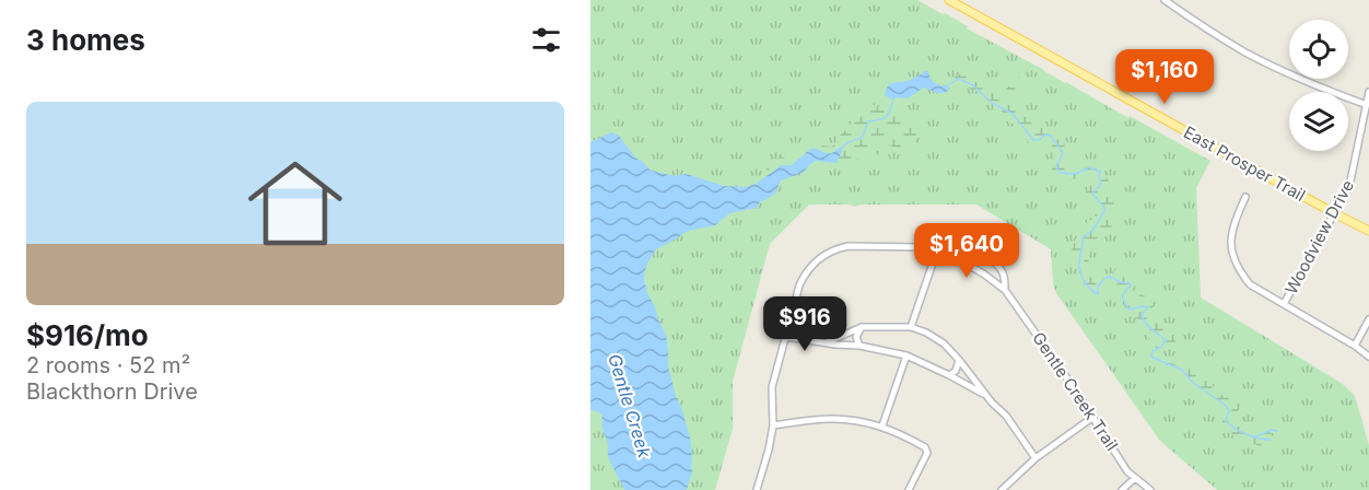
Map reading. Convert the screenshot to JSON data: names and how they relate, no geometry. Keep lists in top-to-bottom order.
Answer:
{
  "streets": {
    "main road": ["East Prosper Trail"],
    "street": ["Woodview Drive", "Gentle Creek Trail"]
  },
  "crossings": [
    ["East Prosper Trail", "Woodview Drive"]
  ],
  "water": ["Gentle Creek"],
  "page": {
    "heading": "3 homes",
    "price": ["$1,160", "$1,640", "$916"],
    "list": [
      {
        "name": "$916/mo",
        "note": "2 rooms · 52 m² · Blackthorn Drive"
      }
    ]
  }
}
